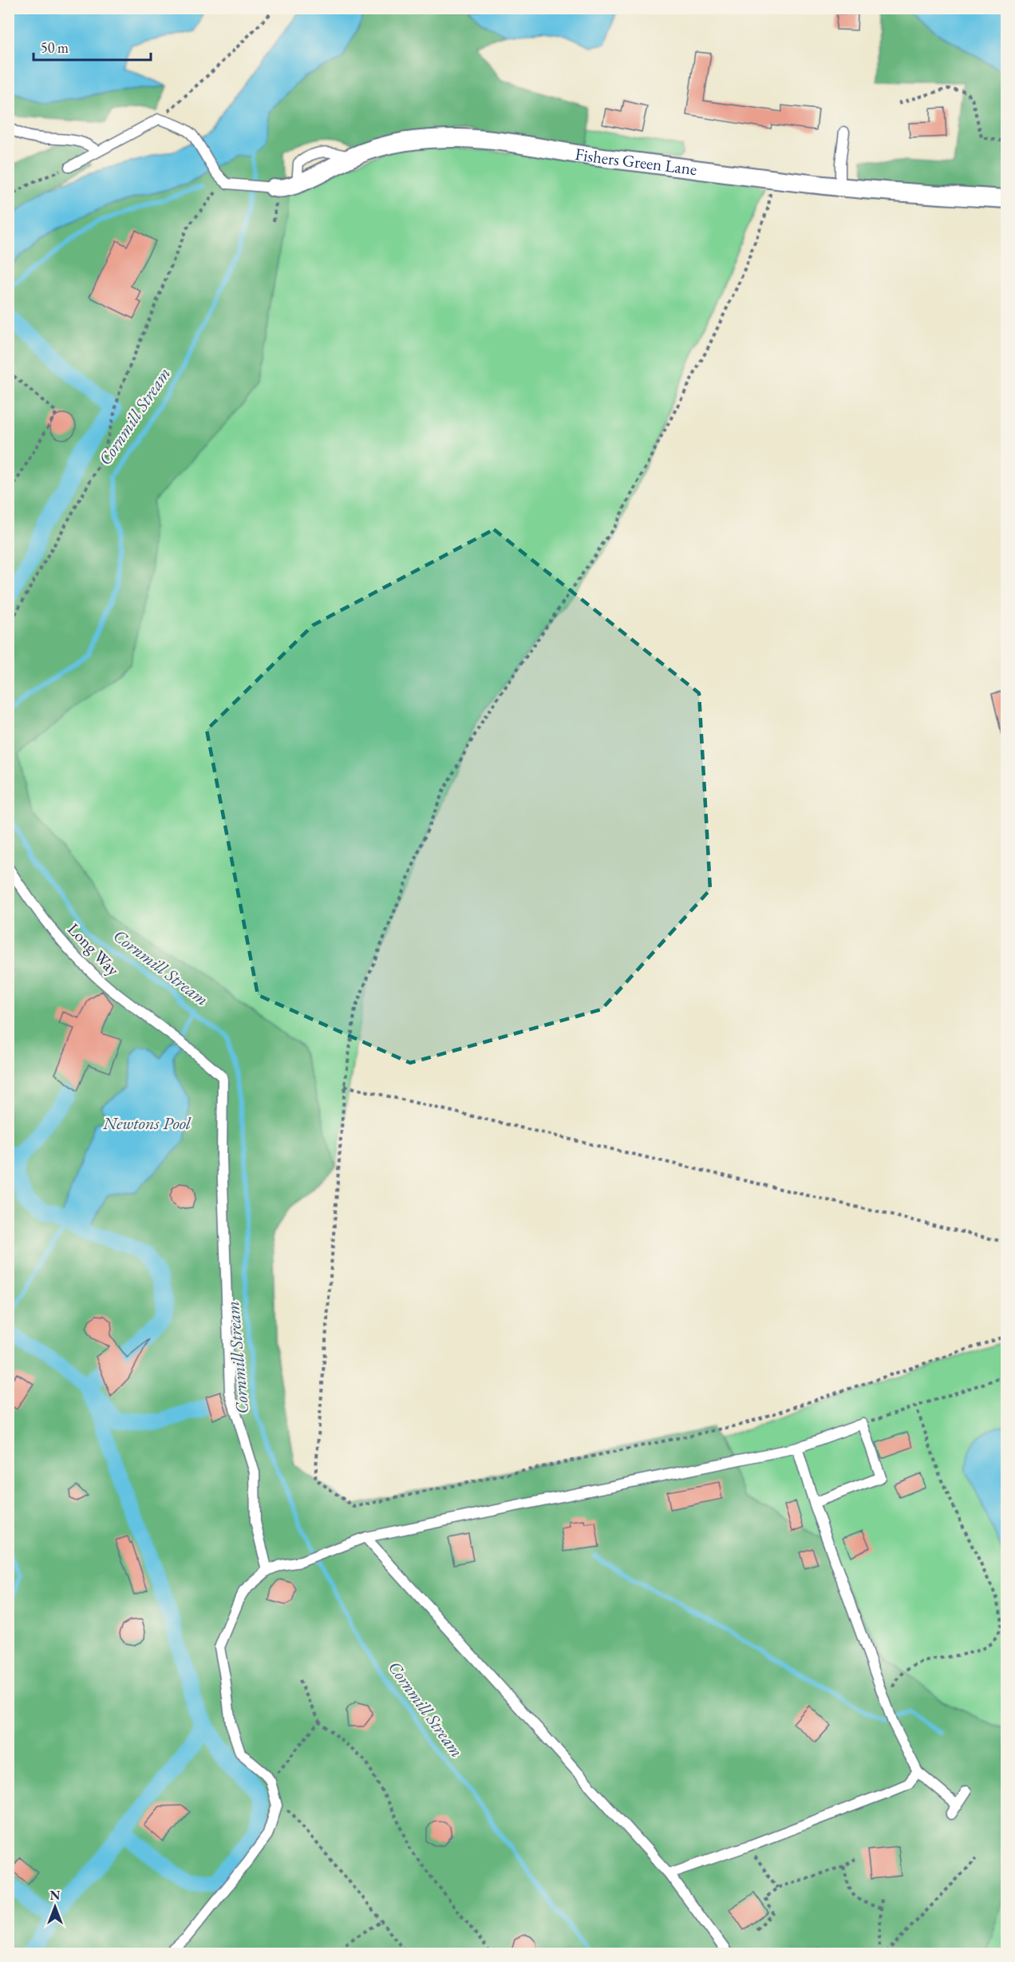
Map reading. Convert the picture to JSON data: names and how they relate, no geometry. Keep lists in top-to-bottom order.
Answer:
{
  "streets": {
    "street": ["Fishers Green Lane"],
    "lane": ["Long Way"]
  },
  "water": ["Cornmill Stream", "Newtons Pool"],
  "scale_bar": "50 m",
  "north": "top"
}
